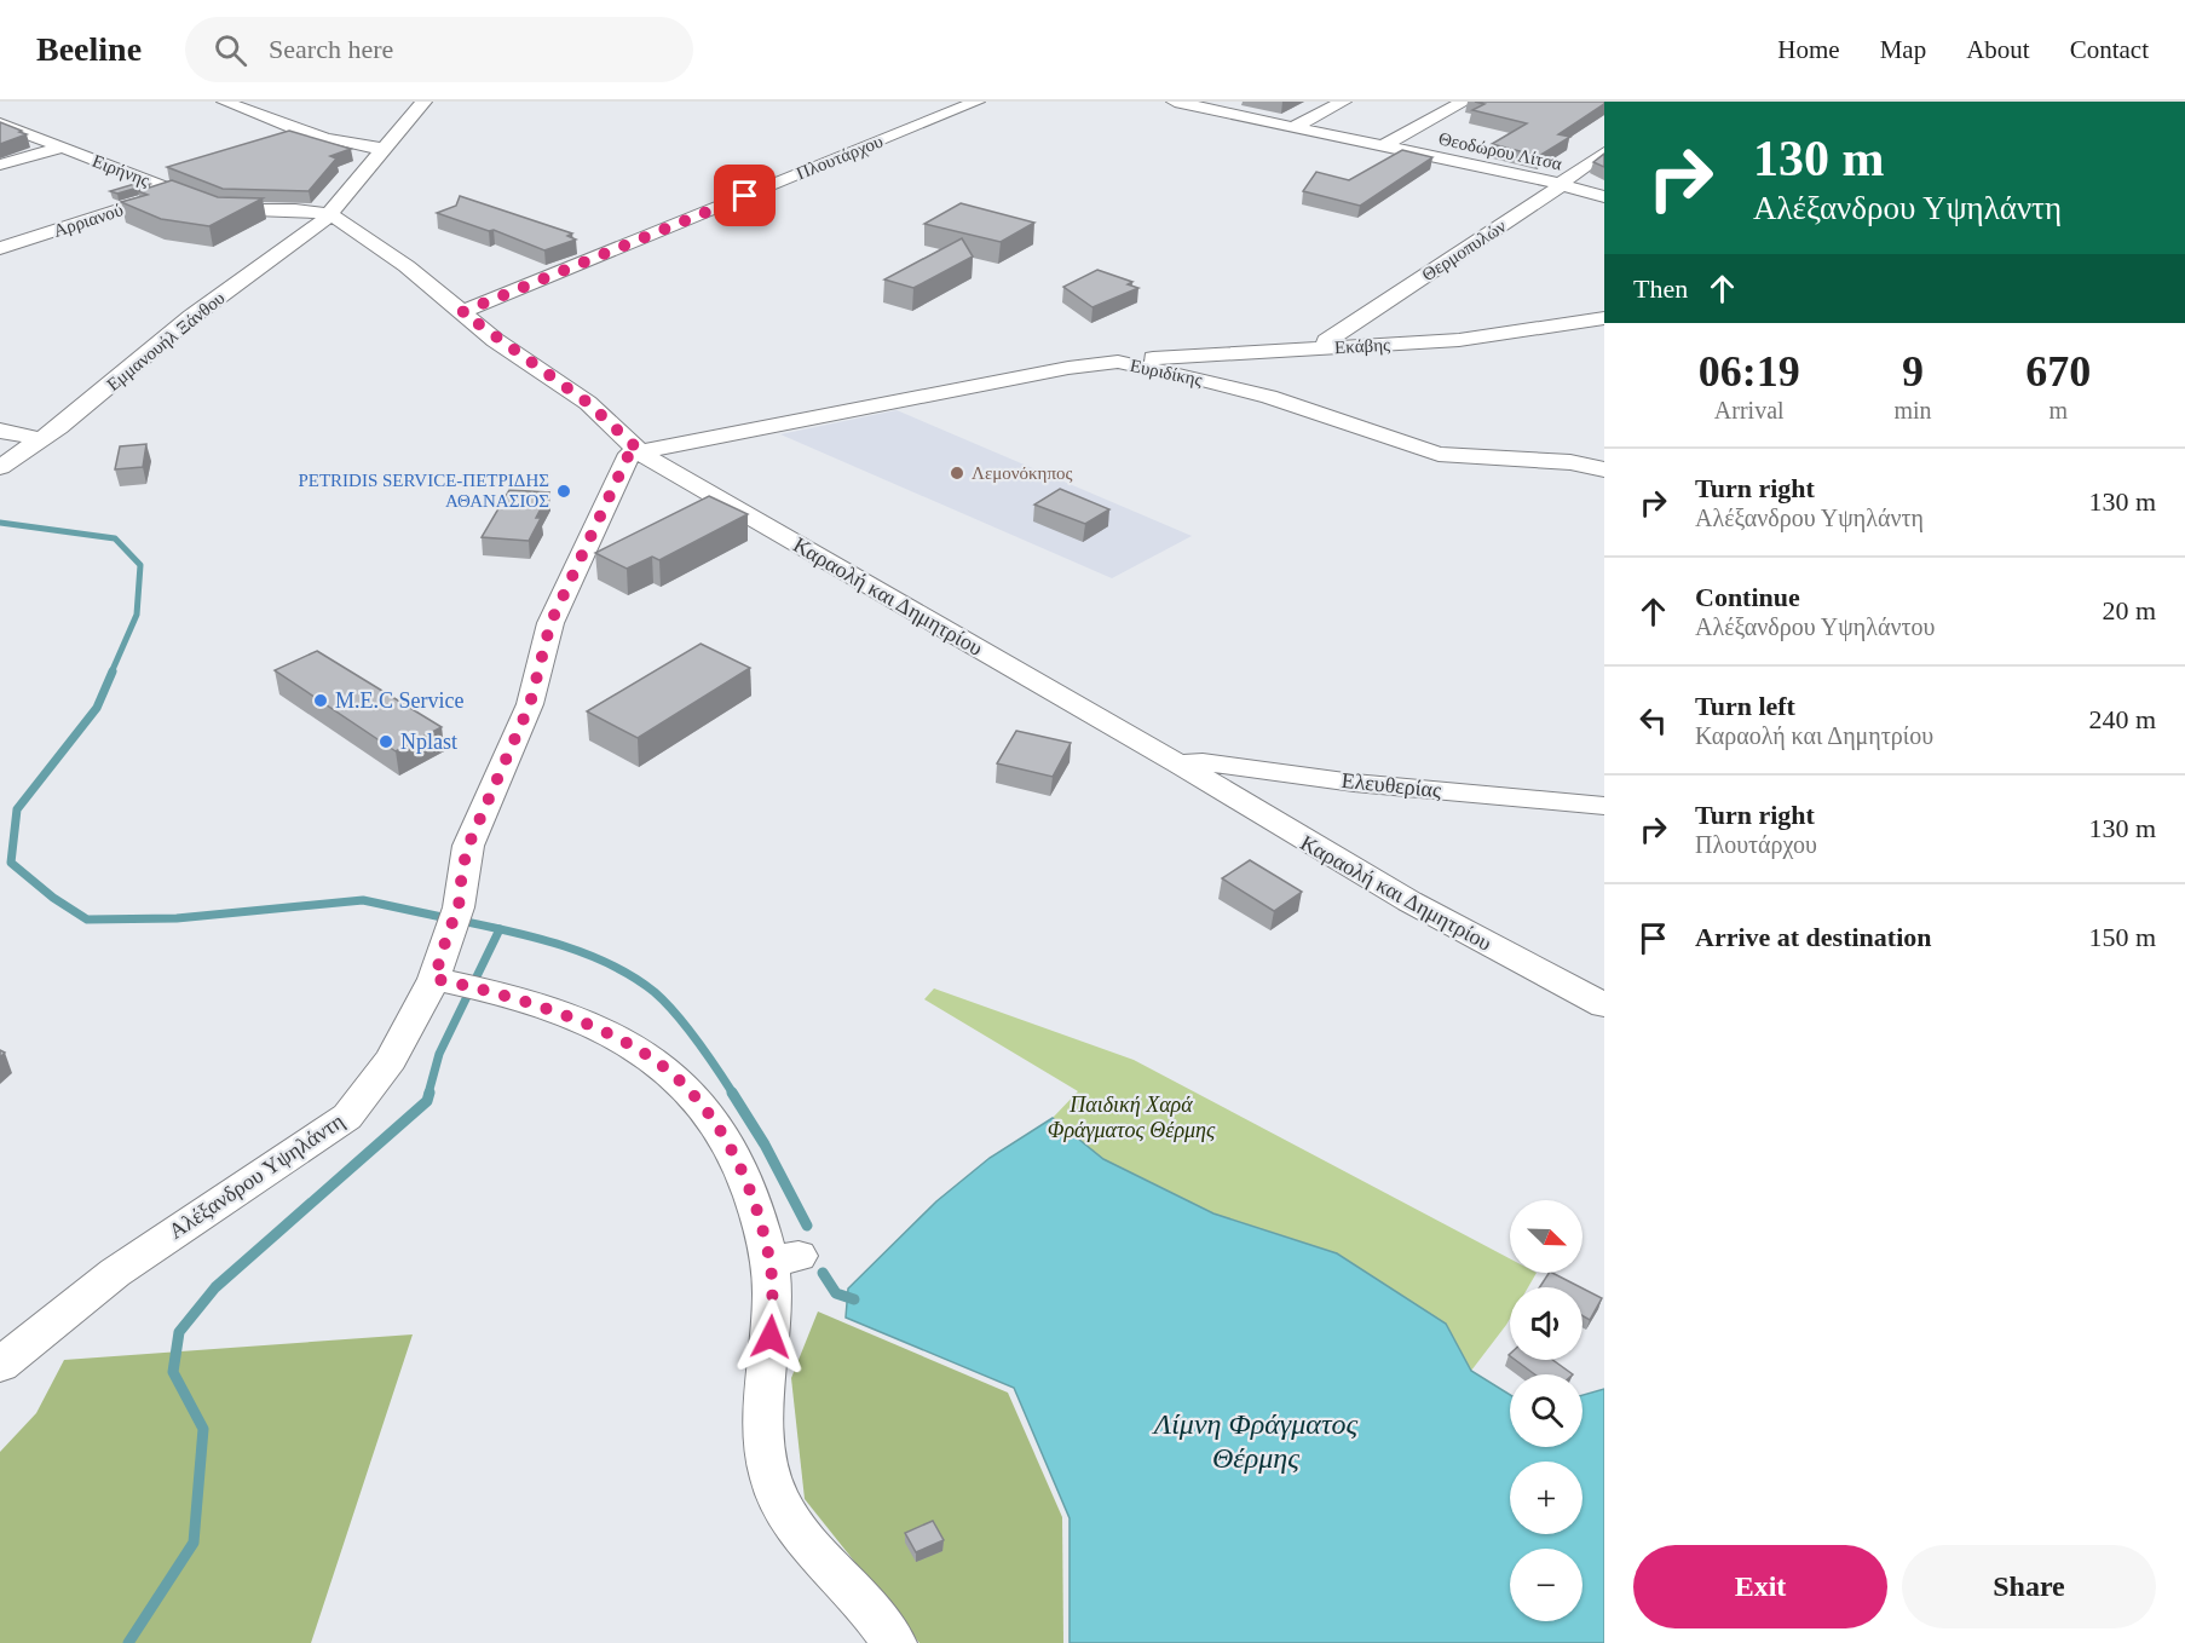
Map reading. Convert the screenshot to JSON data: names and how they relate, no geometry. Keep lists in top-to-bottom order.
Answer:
{
  "streets": {
    "street": [
      "Θεοδώρου Λίτσα",
      "Πλουτάρχου",
      "Ειρήνης",
      "Αρριανού",
      "Θερμοπυλών",
      "Εμμανουήλ Ξάνθου",
      "Εκάβης",
      "Ευριδίκης",
      "Καραολή και Δημητρίου",
      "Ελευθερίας",
      "Αλέξανδρου Υψηλάντη"
    ]
  },
  "crossings": [
    ["Θεοδώρου Λίτσα", "Θερμοπυλών"],
    ["Πλουτάρχου", "Καραολή και Δημητρίου"],
    ["Ειρήνης", "Αρριανού"],
    ["Ειρήνης", "Εμμανουήλ Ξάνθου"],
    ["Ειρήνης", "Καραολή και Δημητρίου"],
    ["Θερμοπυλών", "Εκάβης"],
    ["Εμμανουήλ Ξάνθου", "Καραολή και Δημητρίου"],
    ["Εκάβης", "Ευριδίκης"],
    ["Ευριδίκης", "Καραολή και Δημητρίου"],
    ["Ευριδίκης", "Αλέξανδρου Υψηλάντη"],
    ["Καραολή και Δημητρίου", "Ελευθερίας"],
    ["Καραολή και Δημητρίου", "Αλέξανδρου Υψηλάντη"]
  ],
  "water": ["Λίμνη Φράγματος Θέρμης"],
  "parks": ["Παιδική Χαρά Φράγματος Θέρμης"],
  "places": [
    "Λεμονόκηπος",
    "PETRIDIS SERVICE-ΠΕΤΡΙΔΗΣ ΑΘΑΝΑΣΙΟΣ",
    "M.E.C Service",
    "Nplast"
  ],
  "north": "bottom right",
  "page": {
    "header": "Beeline",
    "search": "Search here",
    "nav": [
      "Home",
      "Map",
      "About",
      "Contact"
    ],
    "turn": ["130 m", "Αλέξανδρου Υψηλάντη"],
    "then": "Then",
    "eta": [
      "06:19",
      "Arrival",
      "9",
      "min",
      "670",
      "m"
    ],
    "list": [
      {
        "name": "Turn right",
        "note": "Αλέξανδρου Υψηλάντη",
        "value": "130 m"
      },
      {
        "name": "Continue",
        "note": "Αλέξανδρου Υψηλάντου",
        "value": "20 m"
      },
      {
        "name": "Turn left",
        "note": "Καραολή και Δημητρίου",
        "value": "240 m"
      },
      {
        "name": "Turn right",
        "note": "Πλουτάρχου",
        "value": "130 m"
      },
      {
        "name": "Arrive at destination",
        "value": "150 m"
      }
    ],
    "map_buttons": ["+", "−"],
    "buttons": ["Exit", "Share"]
  }
}
